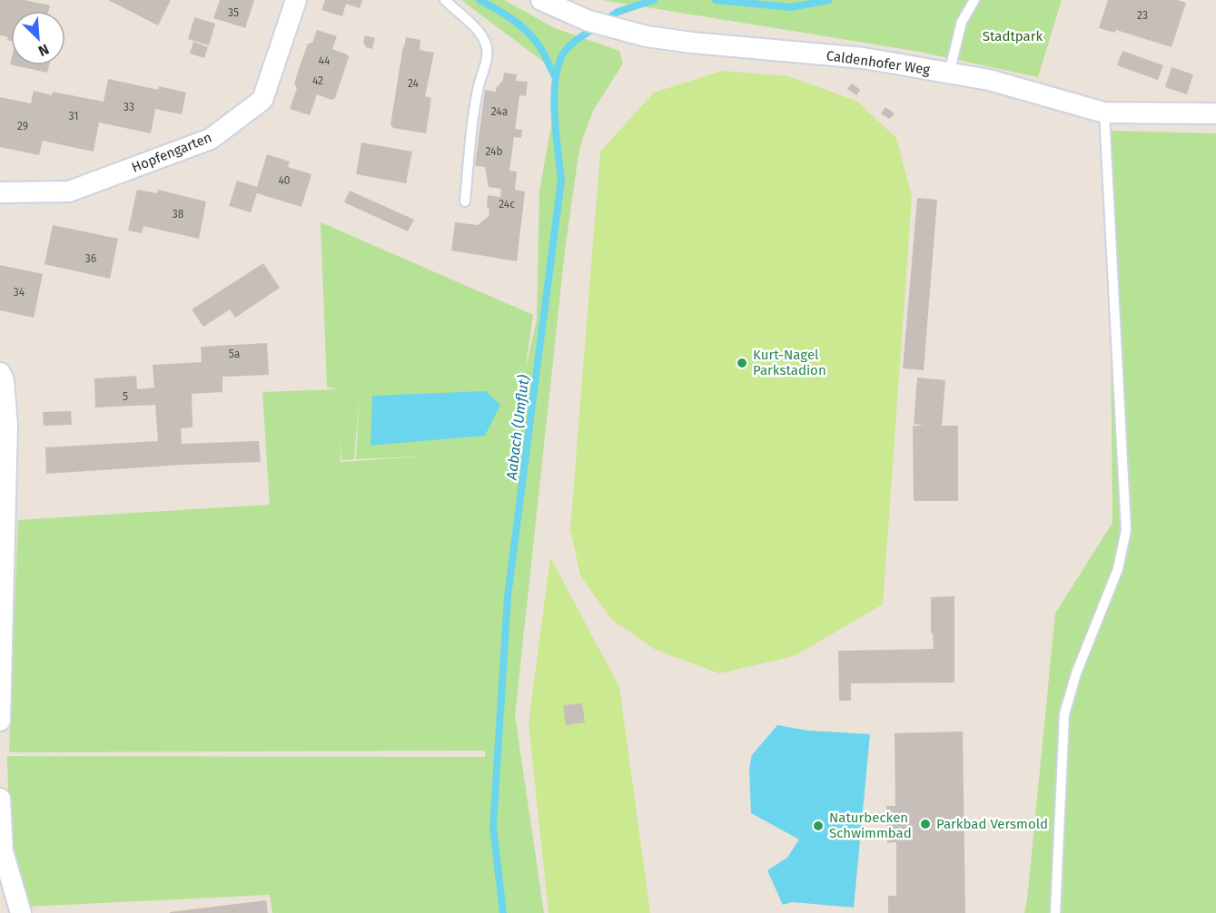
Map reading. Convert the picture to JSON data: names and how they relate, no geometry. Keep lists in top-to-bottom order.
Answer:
{
  "streets": {
    "street": ["Caldenhofer Weg", "Hopfengarten"]
  },
  "water": ["Aabach (Umflut)"],
  "parks": ["Stadtpark"],
  "places": ["Kurt-Nagel Parkstadion", "Parkbad Versmold", "Naturbecken Schwimmbad"],
  "house_numbers": [
    "35",
    "23",
    "44",
    "42",
    "24",
    "33",
    "24a",
    "31",
    "29",
    "24b",
    "40",
    "24c",
    "38",
    "36",
    "34",
    "5a",
    "5"
  ],
  "north": "bottom right"
}
